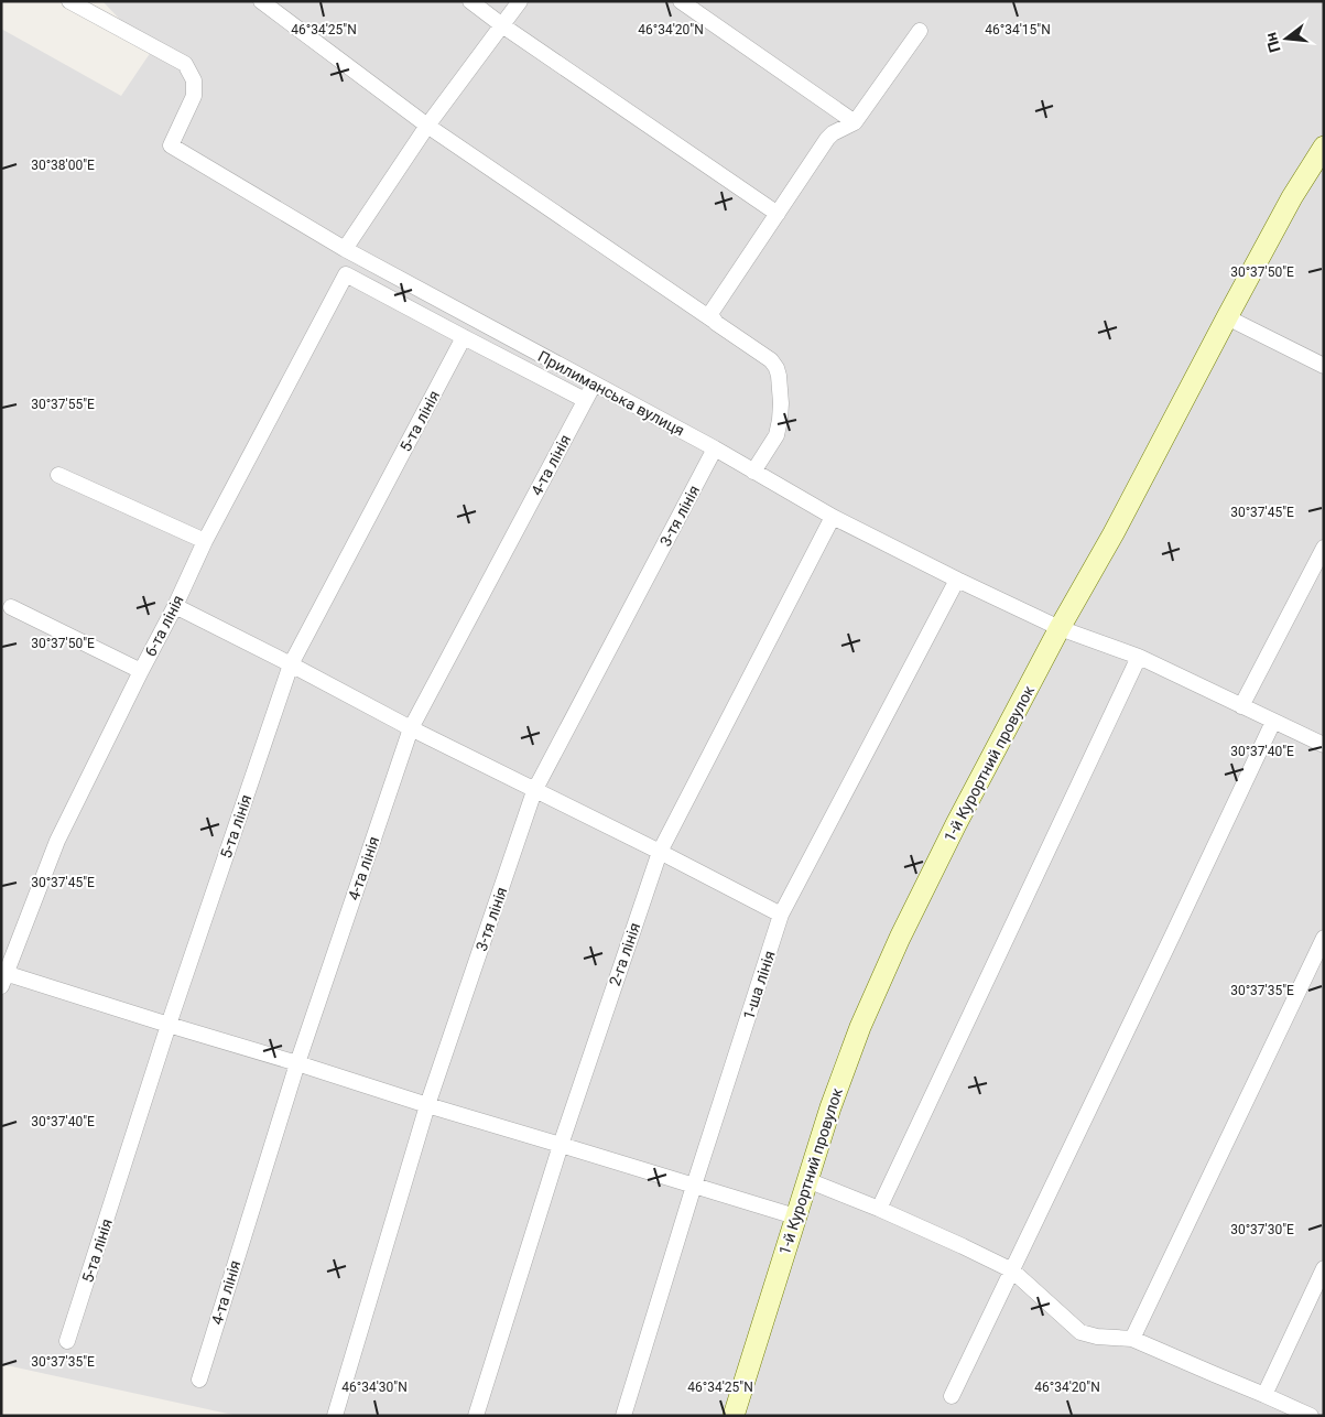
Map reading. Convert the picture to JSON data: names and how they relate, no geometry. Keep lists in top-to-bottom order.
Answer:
{
  "streets": {
    "street": [
      "Прилиманська вулиця",
      "5-та лінія",
      "4-та лінія",
      "3-тя лінія",
      "6-та лінія",
      "1-й Курортний провулок",
      "2-га лінія",
      "1-ша лінія"
    ]
  },
  "crossings": [
    ["Прилиманська вулиця", "4-та лінія"],
    ["Прилиманська вулиця", "3-тя лінія"],
    ["Прилиманська вулиця", "1-й Курортний провулок"],
    ["Прилиманська вулиця", "2-га лінія"],
    ["Прилиманська вулиця", "1-ша лінія"],
    ["5-та лінія", "6-та лінія"]
  ],
  "north": "left",
  "coordinates": [
    "46°34'25\"N",
    "46°34'20\"N",
    "46°34'15\"N",
    "30°38'00\"E",
    "30°37'50\"E",
    "30°37'55\"E",
    "30°37'45\"E",
    "30°37'40\"E",
    "30°37'35\"E",
    "30°37'30\"E",
    "46°34'30\"N"
  ]
}
